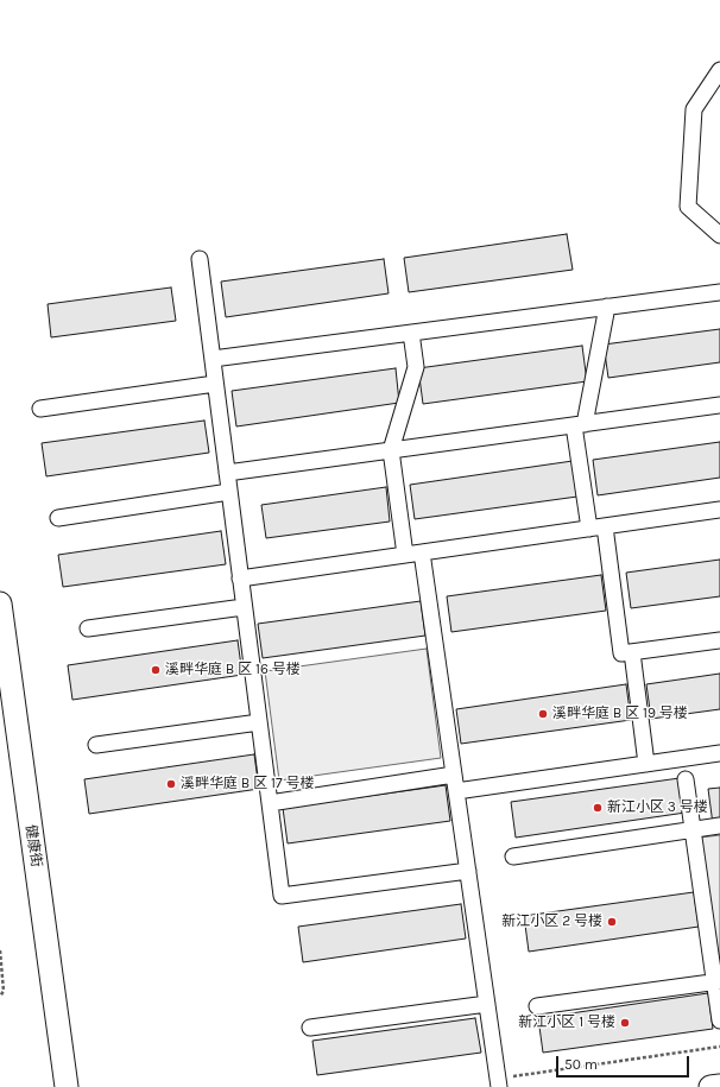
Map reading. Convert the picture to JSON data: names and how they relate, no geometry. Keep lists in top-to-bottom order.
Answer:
{
  "streets": {
    "street": ["健康街"]
  },
  "places": [
    "溪畔华庭 B 区 16 号楼",
    "溪畔华庭 B 区 19 号楼",
    "溪畔华庭 B 区 17 号楼",
    "新江小区 3 号楼",
    "新江小区 2 号楼",
    "新江小区 1 号楼"
  ],
  "scale_bar": "50 m"
}
